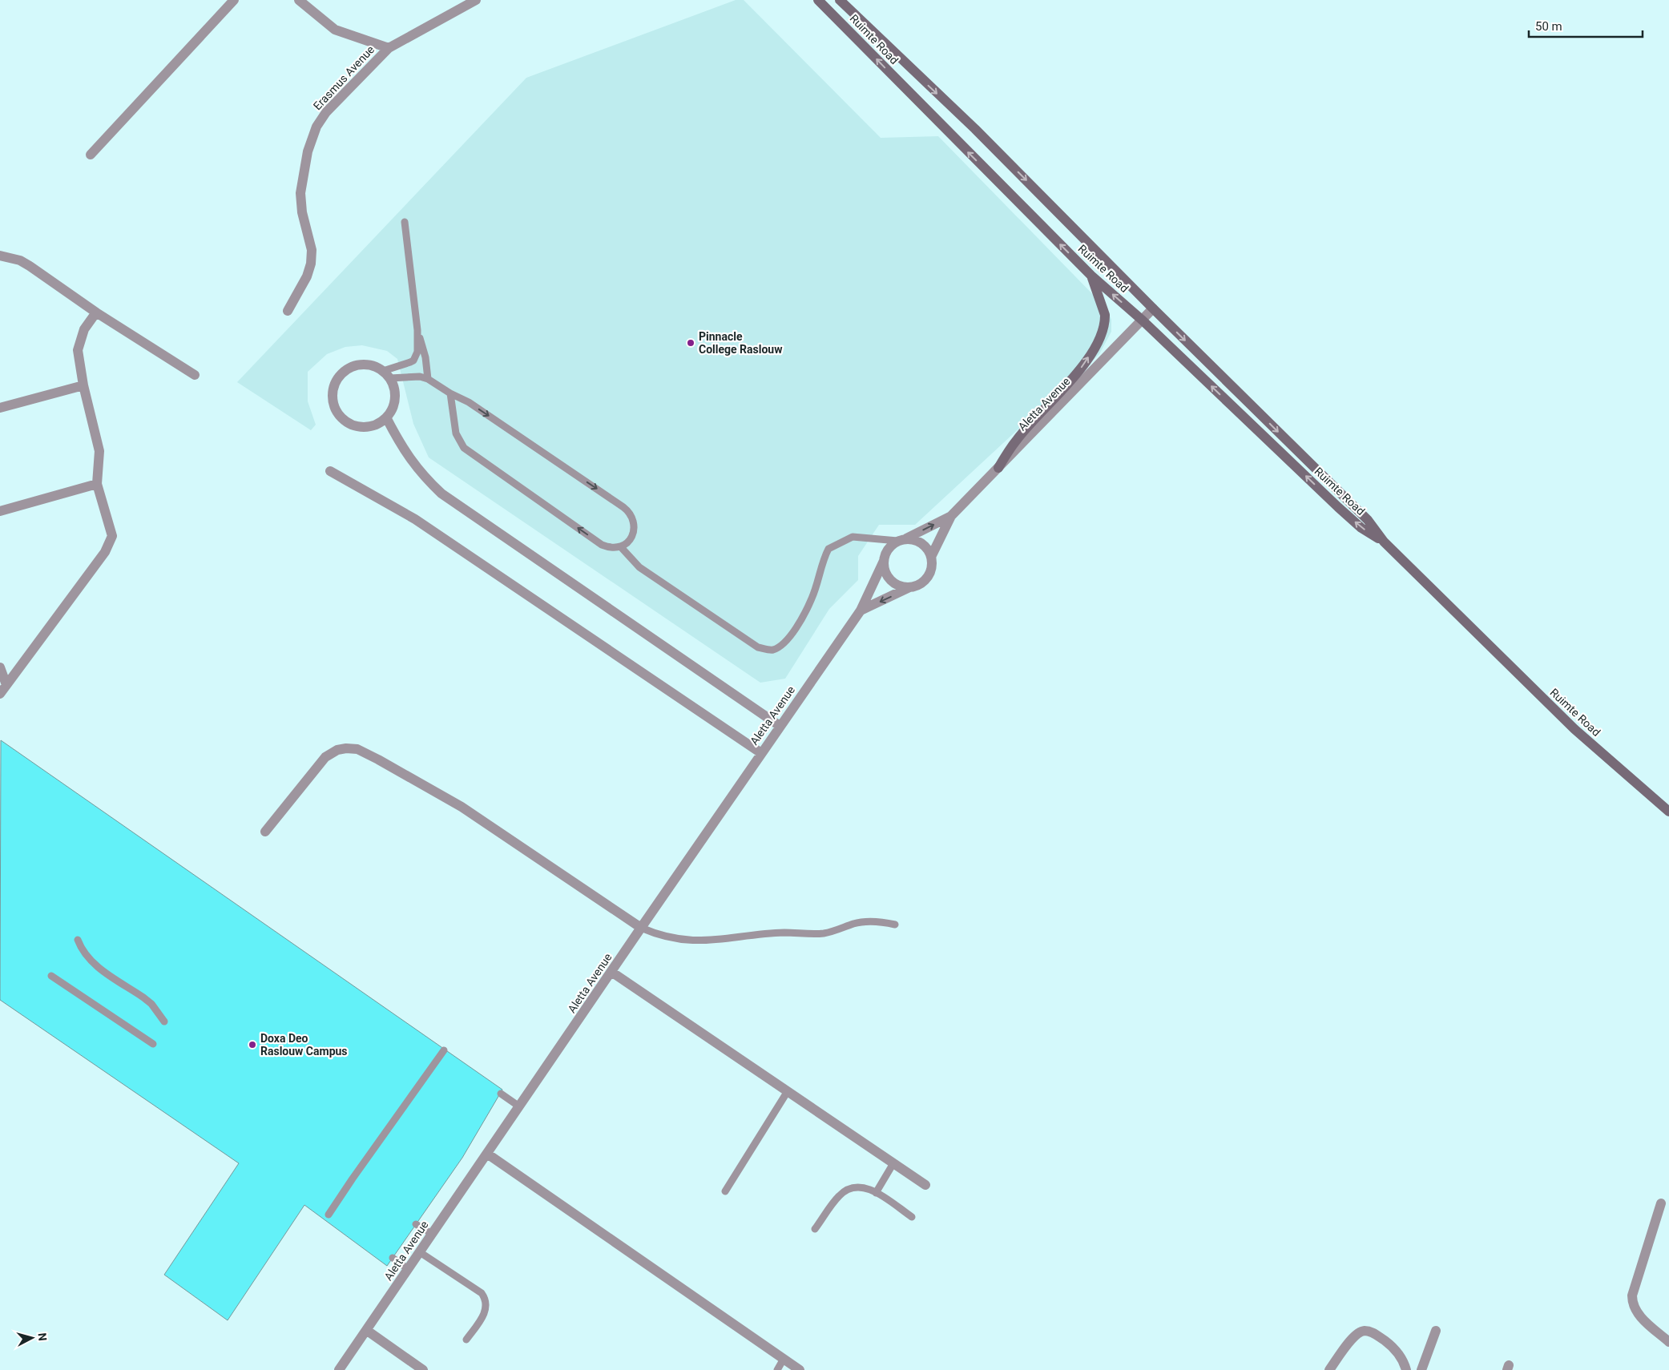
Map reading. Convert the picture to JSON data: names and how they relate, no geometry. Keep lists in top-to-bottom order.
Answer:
{
  "streets": {
    "main road": ["Ruimte Road"],
    "street": ["Erasmus Avenue", "Aletta Avenue"]
  },
  "crossings": [
    ["Ruimte Road", "Aletta Avenue"]
  ],
  "places": ["Pinnacle College Raslouw", "Doxa Deo Raslouw Campus"],
  "scale_bar": "50 m",
  "north": "right"
}
